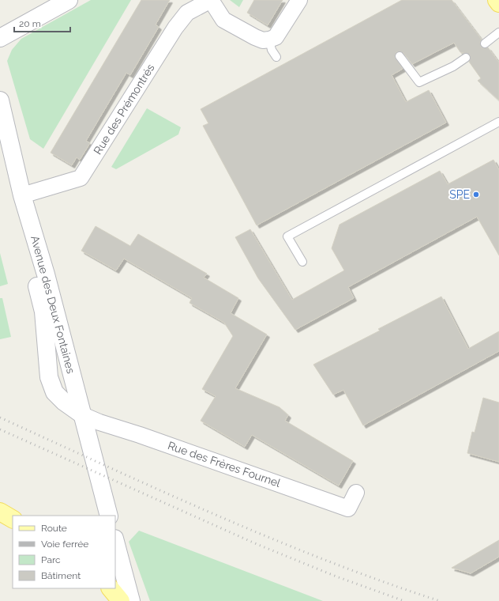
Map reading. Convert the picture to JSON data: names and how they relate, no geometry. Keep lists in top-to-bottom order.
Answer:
{
  "streets": {
    "street": ["Rue des Prémontrés", "Avenue des Deux Fontaines", "Rue des Frères Fournel"]
  },
  "crossings": [
    ["Rue des Prémontrés", "Avenue des Deux Fontaines"],
    ["Avenue des Deux Fontaines", "Rue des Frères Fournel"]
  ],
  "places": ["SPE"],
  "legend": [
    "Route",
    "Voie ferrée",
    "Parc",
    "Bâtiment"
  ],
  "scale_bar": "20 m"
}
